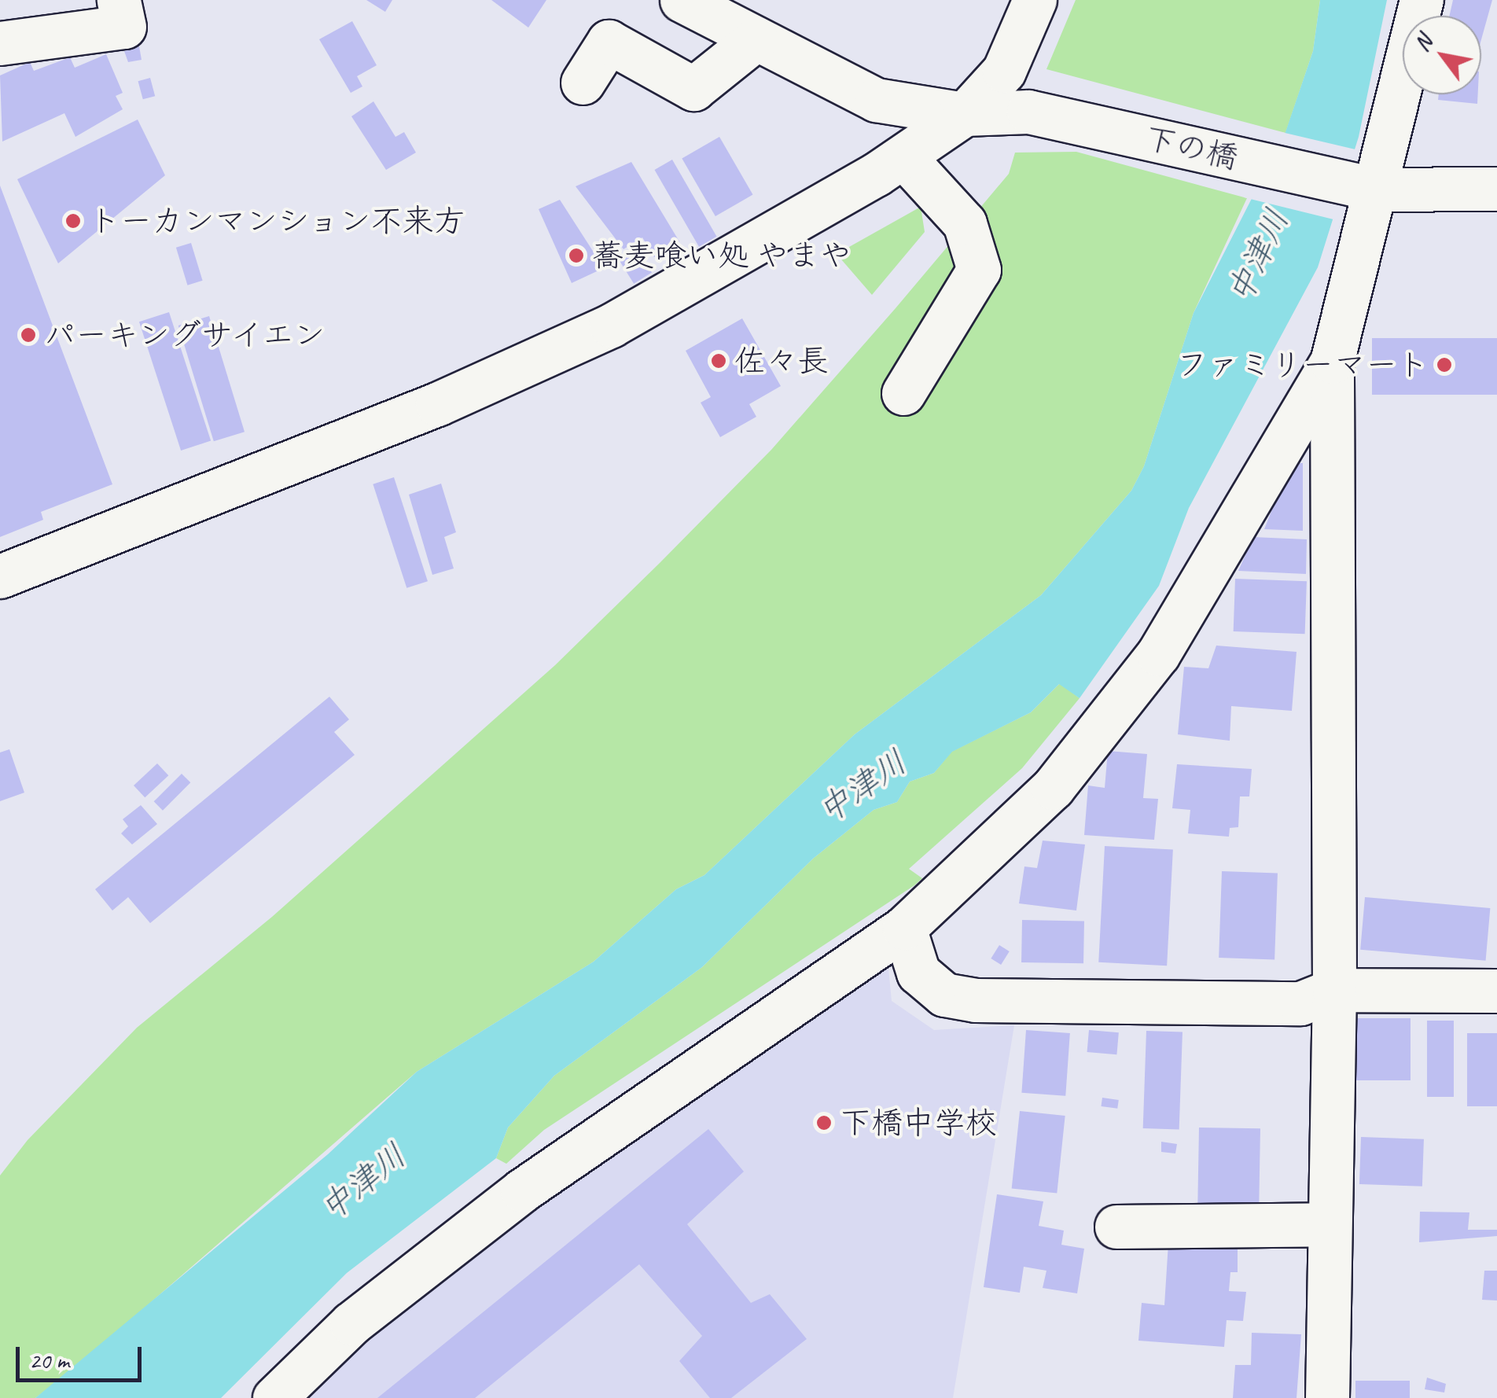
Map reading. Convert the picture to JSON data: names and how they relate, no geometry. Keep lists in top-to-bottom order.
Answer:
{
  "streets": {
    "street": ["下の橋"]
  },
  "water": ["中津川"],
  "places": [
    "トーカンマンション不来方",
    "蕎麦喰い処 やまや",
    "パーキングサイエン",
    "佐々長",
    "ファミリーマート",
    "下橋中学校"
  ],
  "scale_bar": "20 m",
  "north": "top left"
}
